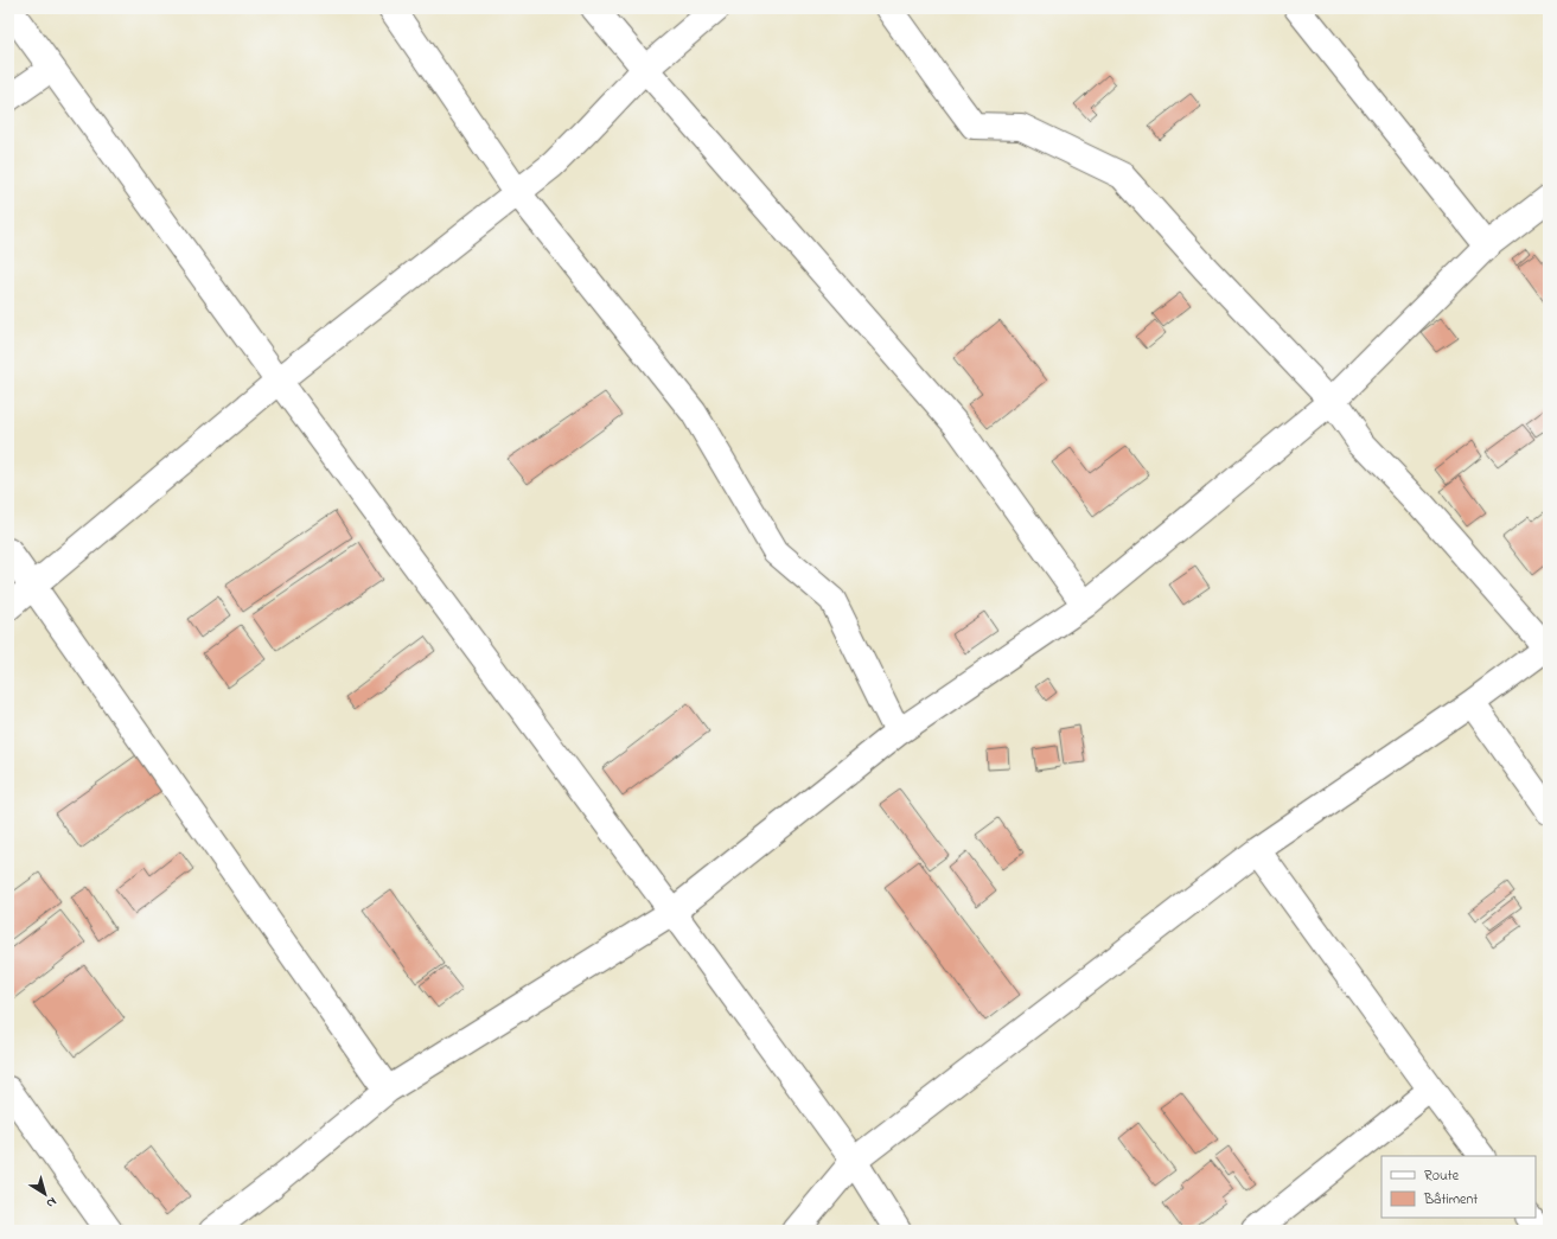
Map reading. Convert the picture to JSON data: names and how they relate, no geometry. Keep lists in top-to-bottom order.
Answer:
{
  "legend": ["Route", "Bâtiment"],
  "north": "bottom right"
}
